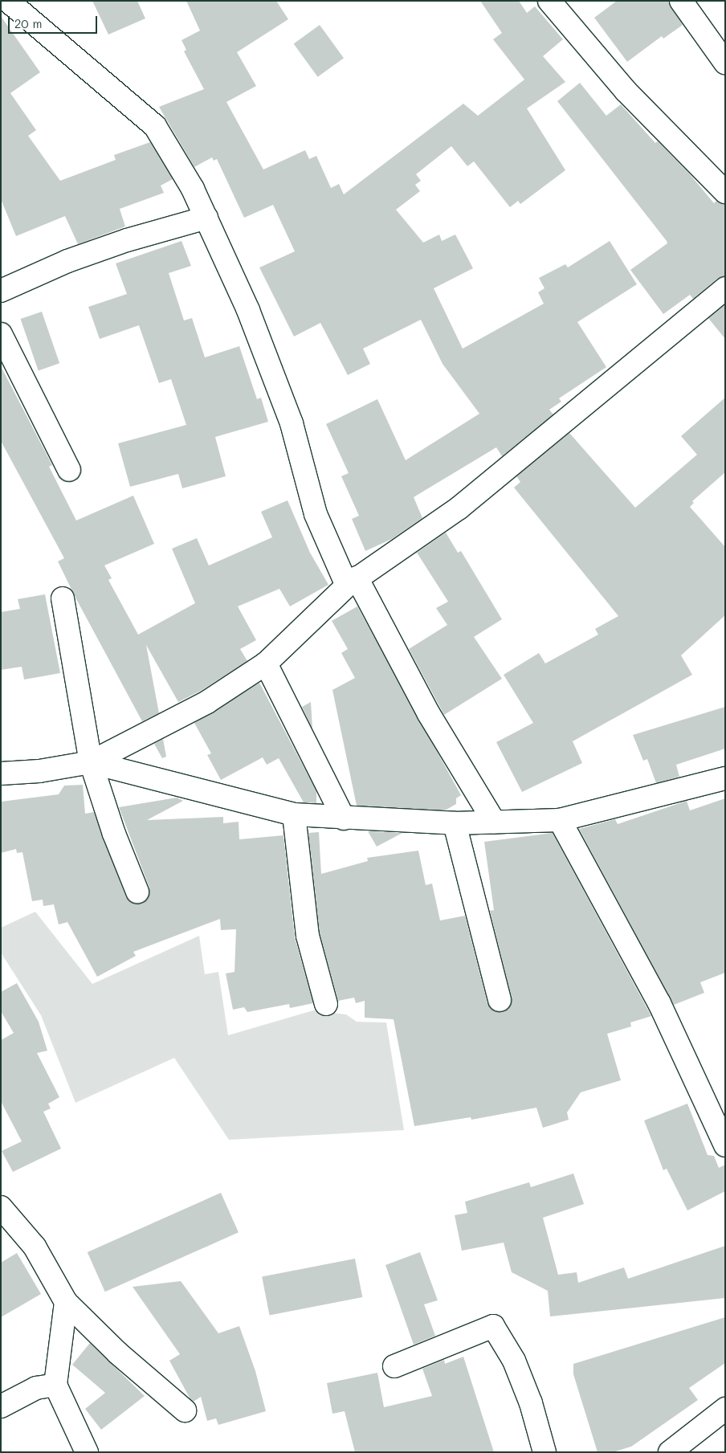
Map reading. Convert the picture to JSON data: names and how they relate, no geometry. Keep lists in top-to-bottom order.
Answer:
{
  "scale_bar": "20 m"
}
